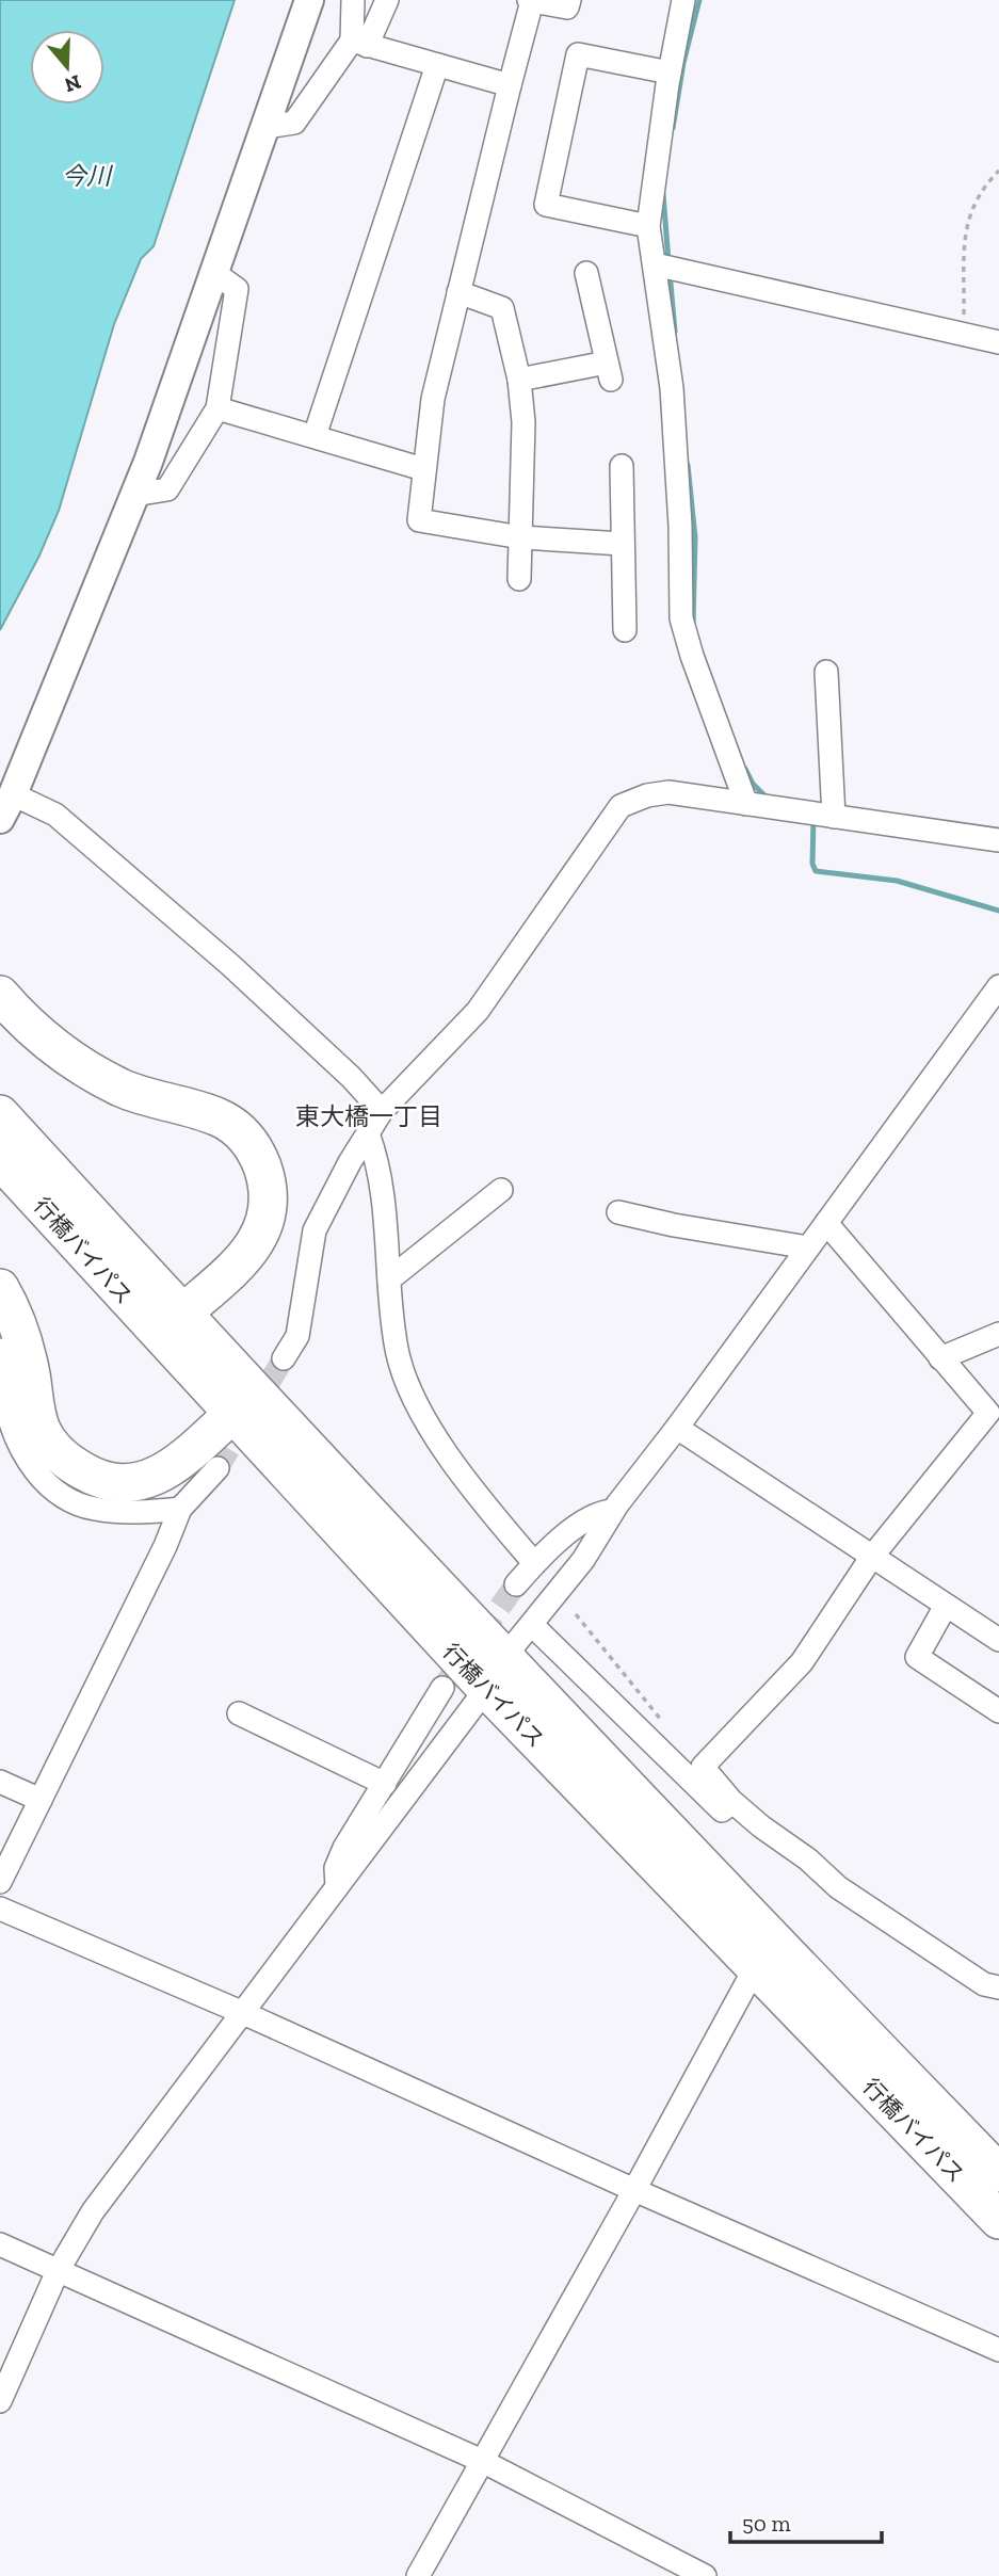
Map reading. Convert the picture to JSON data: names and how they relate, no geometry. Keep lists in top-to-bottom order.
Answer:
{
  "streets": {
    "highway": ["行橋バイパス"]
  },
  "districts": ["東大橋一丁目"],
  "water": ["今川"],
  "scale_bar": "50 m",
  "north": "bottom"
}
